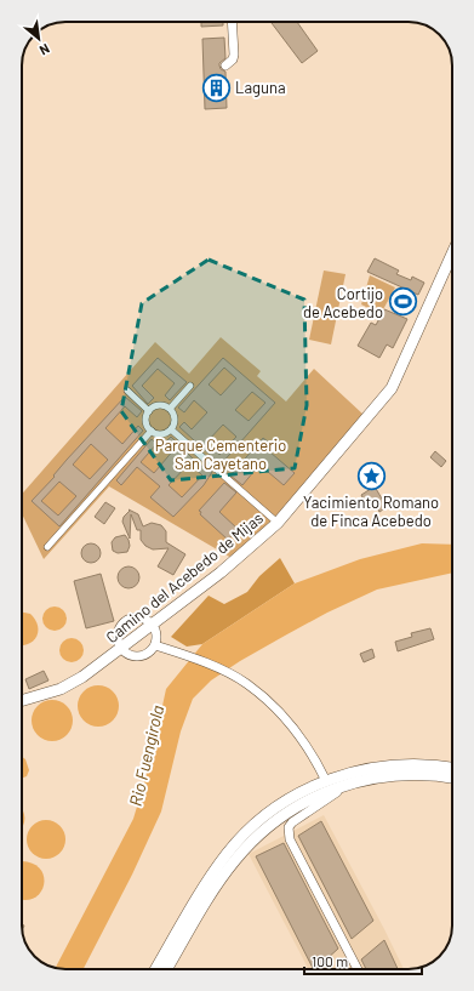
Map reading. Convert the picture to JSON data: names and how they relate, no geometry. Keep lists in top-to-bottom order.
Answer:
{
  "streets": {
    "street": ["Camino del Acebedo de Mijas"]
  },
  "water": ["Rio Fuengirola"],
  "parks": ["Parque Cementerio San Cayetano"],
  "places": {
    "building": ["Laguna"],
    "sports": ["Cortijo de Acebedo"],
    "place": ["Yacimiento Romano de Finca Acebedo"]
  },
  "scale_bar": "100 m",
  "north": "bottom right"
}
